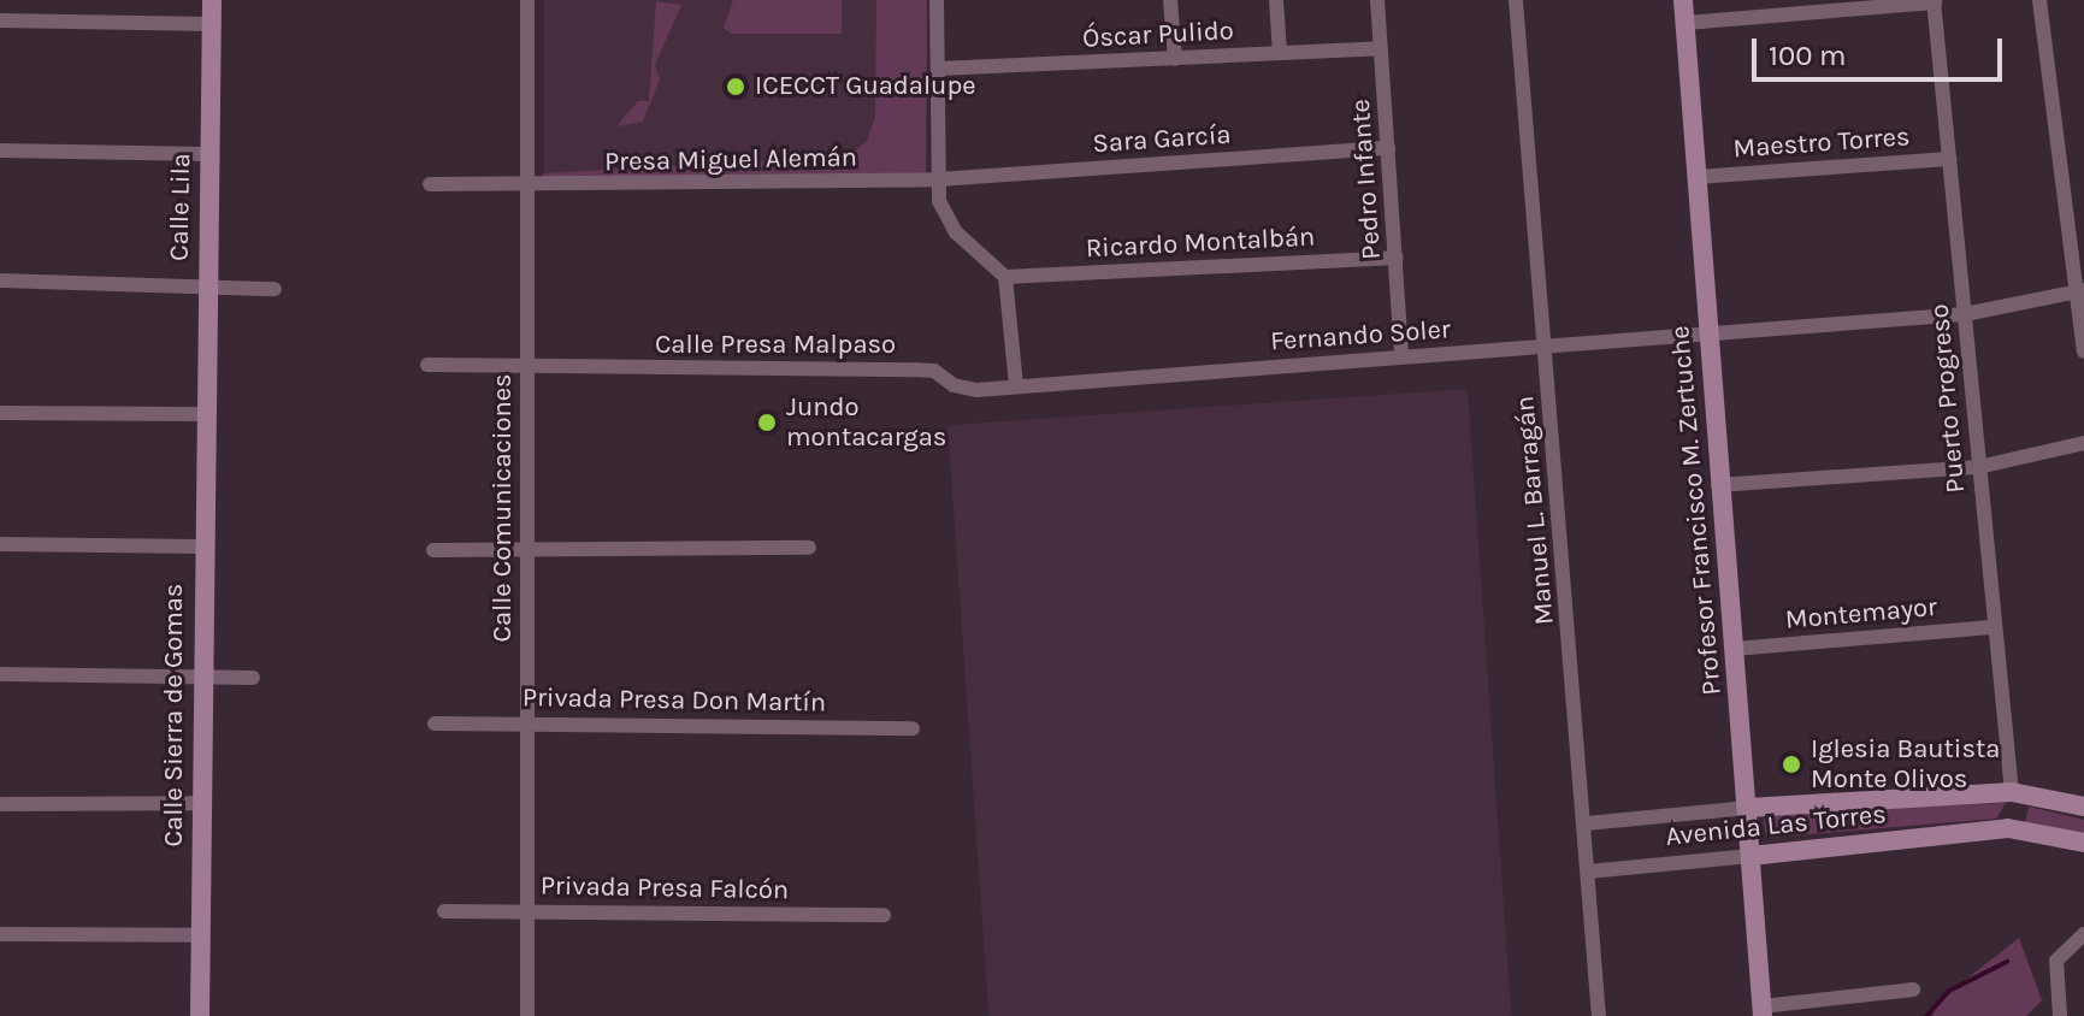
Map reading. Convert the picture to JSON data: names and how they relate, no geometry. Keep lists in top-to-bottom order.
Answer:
{
  "streets": {
    "street": [
      "Óscar Pulido",
      "Sara García",
      "Maestro Torres",
      "Presa Miguel Alemán",
      "Pedro Infante",
      "Calle Lila",
      "Ricardo Montalbán",
      "Fernando Soler",
      "Calle Presa Malpaso",
      "Puerto Progreso",
      "Calle Comunicaciones",
      "Manuel L. Barragán",
      "Profesor Francisco M. Zertuche",
      "Montemayor",
      "Privada Presa Don Martín",
      "Calle Sierra de Gomas",
      "Avenida Las Torres",
      "Privada Presa Falcón"
    ]
  },
  "crossings": [
    ["Óscar Pulido", "Pedro Infante"],
    ["Sara García", "Presa Miguel Alemán"],
    ["Sara García", "Pedro Infante"],
    ["Maestro Torres", "Puerto Progreso"],
    ["Maestro Torres", "Profesor Francisco M. Zertuche"],
    ["Presa Miguel Alemán", "Calle Comunicaciones"],
    ["Pedro Infante", "Ricardo Montalbán"],
    ["Pedro Infante", "Fernando Soler"],
    ["Calle Lila", "Calle Sierra de Gomas"],
    ["Fernando Soler", "Calle Presa Malpaso"],
    ["Fernando Soler", "Puerto Progreso"],
    ["Fernando Soler", "Manuel L. Barragán"],
    ["Fernando Soler", "Profesor Francisco M. Zertuche"],
    ["Calle Presa Malpaso", "Calle Comunicaciones"],
    ["Puerto Progreso", "Montemayor"],
    ["Puerto Progreso", "Avenida Las Torres"],
    ["Calle Comunicaciones", "Privada Presa Don Martín"],
    ["Calle Comunicaciones", "Privada Presa Falcón"],
    ["Manuel L. Barragán", "Avenida Las Torres"],
    ["Profesor Francisco M. Zertuche", "Montemayor"],
    ["Profesor Francisco M. Zertuche", "Avenida Las Torres"]
  ],
  "places": ["ICECCT Guadalupe", "Jundo montacargas", "Iglesia Bautista Monte Olivos"],
  "scale_bar": "100 m"
}
